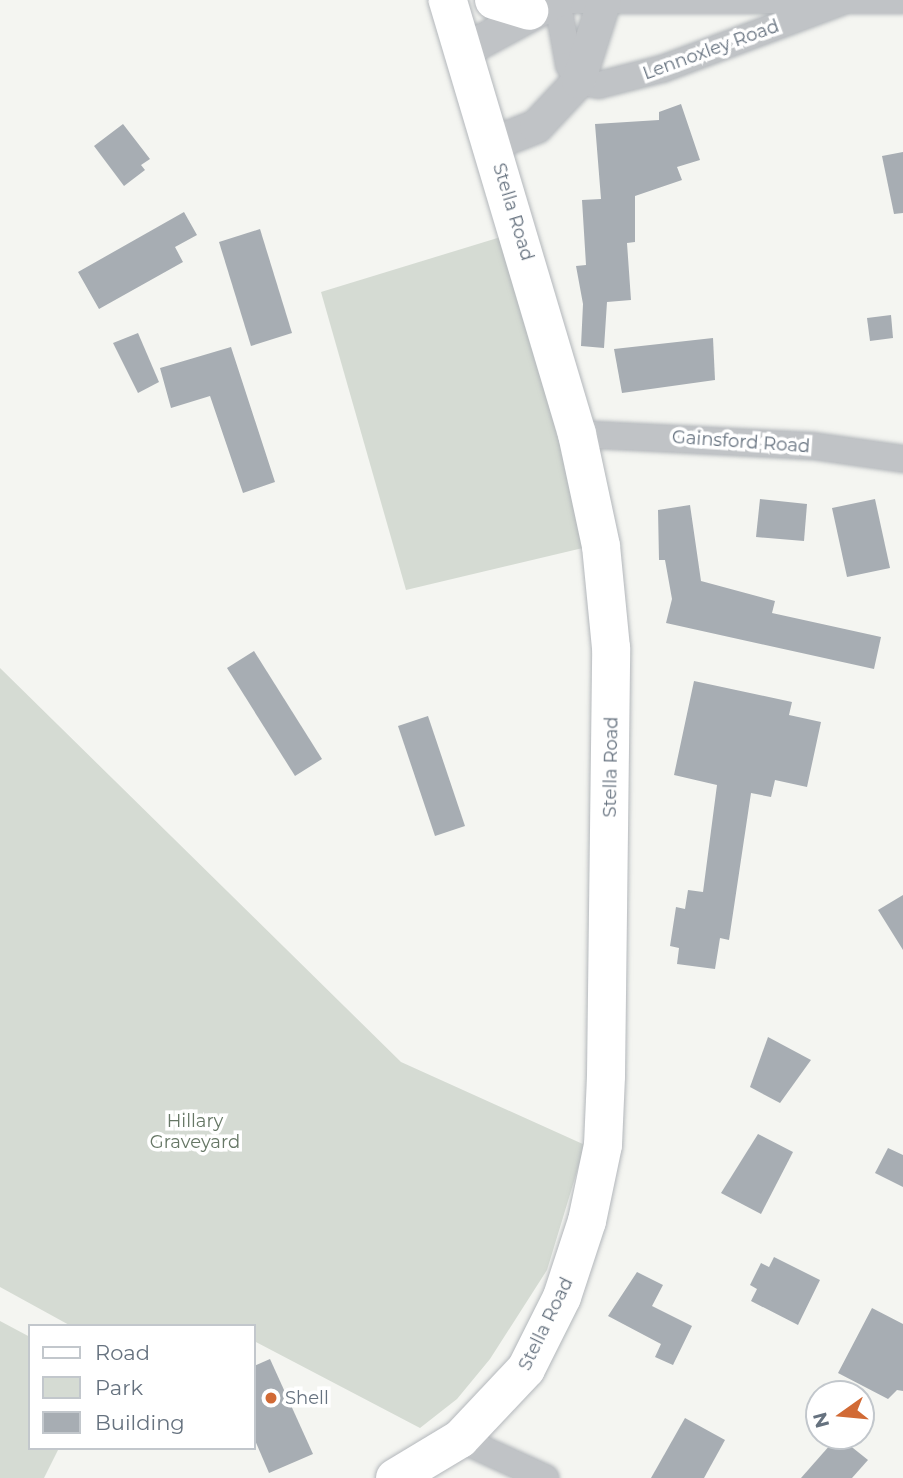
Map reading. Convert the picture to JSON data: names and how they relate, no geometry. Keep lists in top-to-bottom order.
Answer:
{
  "streets": {
    "main road": ["Stella Road"],
    "street": ["Lennoxley Road", "Gainsford Road"]
  },
  "crossings": [
    ["Stella Road", "Gainsford Road"]
  ],
  "parks": ["Hillary Graveyard"],
  "places": ["Shell"],
  "legend": ["Road", "Park", "Building"],
  "north": "left"
}
